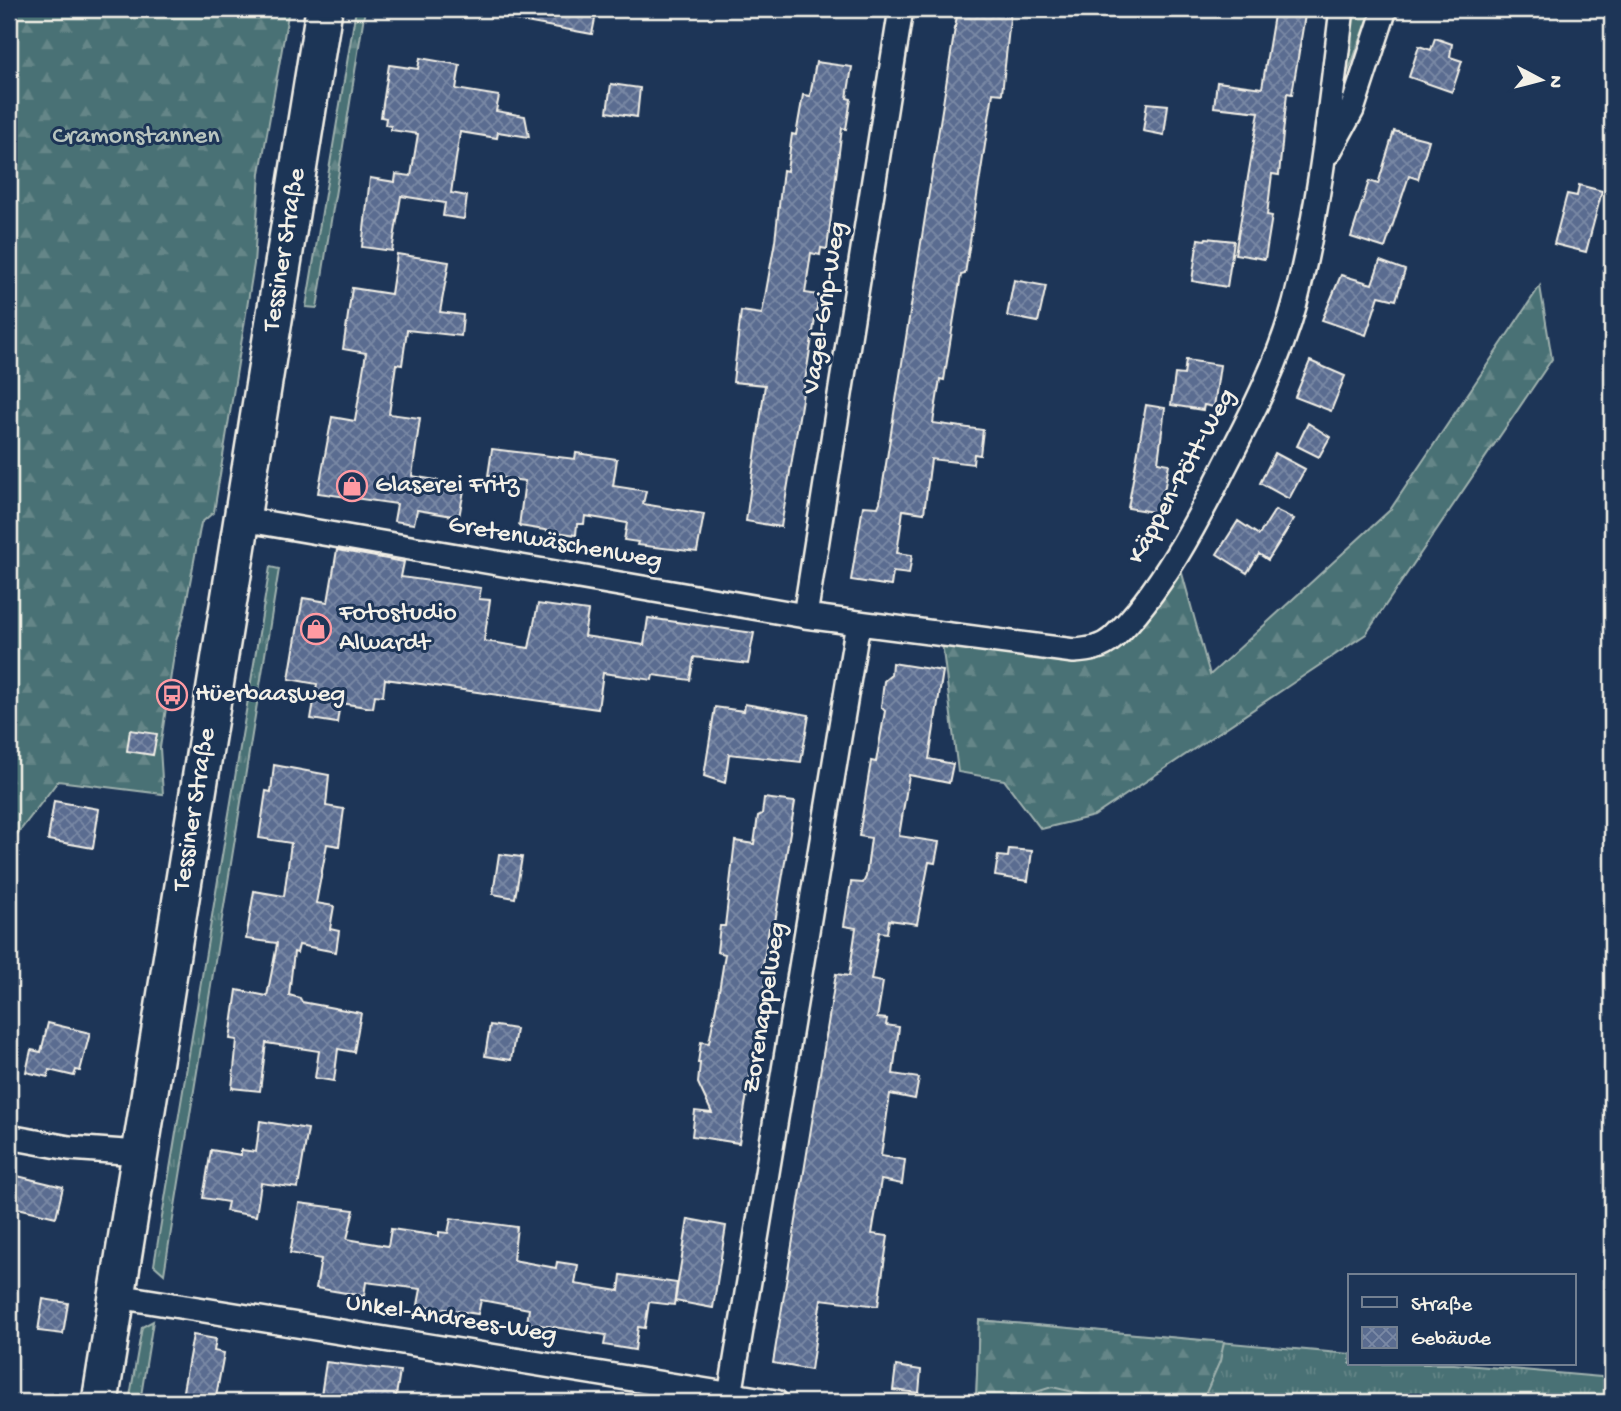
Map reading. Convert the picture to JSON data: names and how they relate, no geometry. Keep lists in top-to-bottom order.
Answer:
{
  "streets": {
    "main road": ["Tessiner Straße"],
    "street": [
      "Vagel-Grip-Weg",
      "Käppen-Pött-Weg",
      "Gretenwäschenweg",
      "Zorenappelweg",
      "Unkel-Andrees-Weg"
    ]
  },
  "crossings": [
    ["Tessiner Straße", "Gretenwäschenweg"],
    ["Tessiner Straße", "Unkel-Andrees-Weg"],
    ["Vagel-Grip-Weg", "Gretenwäschenweg"],
    ["Käppen-Pött-Weg", "Gretenwäschenweg"],
    ["Käppen-Pött-Weg", "Zorenappelweg"],
    ["Gretenwäschenweg", "Zorenappelweg"],
    ["Zorenappelweg", "Unkel-Andrees-Weg"]
  ],
  "parks": ["Cramonstannen"],
  "places": {
    "shop": ["Glaserei Fritz", "Fotostudio Alwardt"],
    "bus stop": ["Hüerbaasweg"]
  },
  "legend": ["Straße", "Gebäude"],
  "north": "right"
}
